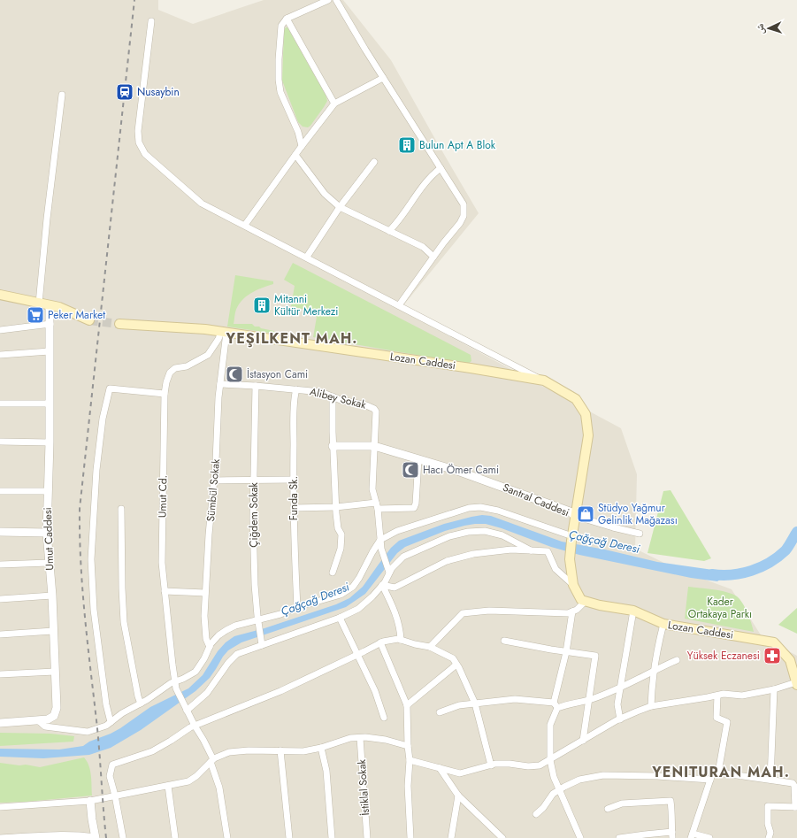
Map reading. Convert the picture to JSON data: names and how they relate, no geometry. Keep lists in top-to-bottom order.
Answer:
{
  "streets": {
    "main road": ["Lozan Caddesi"],
    "street": [
      "Alibey Sokak",
      "Sümbül Sokak",
      "Umut Cd.",
      "Funda Sk.",
      "Santral Caddesi",
      "Çiğdem Sokak",
      "Umut Caddesi",
      "İstiklal Sokak"
    ]
  },
  "crossings": [
    ["Lozan Caddesi", "Sümbül Sokak"],
    ["Lozan Caddesi", "Umut Cd."],
    ["Lozan Caddesi", "Santral Caddesi"],
    ["Alibey Sokak", "Sümbül Sokak"],
    ["Alibey Sokak", "Funda Sk."],
    ["Alibey Sokak", "Santral Caddesi"],
    ["Alibey Sokak", "Çiğdem Sokak"],
    ["Sümbül Sokak", "Umut Cd."]
  ],
  "districts": ["YEŞILKENT MAH.", "YENITURAN MAH."],
  "water": ["Çağçağ Deresi"],
  "parks": ["Kader Ortakaya Parkı"],
  "places": {
    "station": ["Nusaybin"],
    "building": ["Bulun Apt A Blok", "Mitanni Kültür Merkezi"],
    "supermarket": ["Peker Market"],
    "mosque": ["İstasyon Cami", "Hacı Ömer Cami"],
    "shop": ["Stüdyo Yağmur Gelinlik Mağazası"],
    "pharmacy": ["Yüksek Eczanesi"]
  },
  "north": "left"
}
